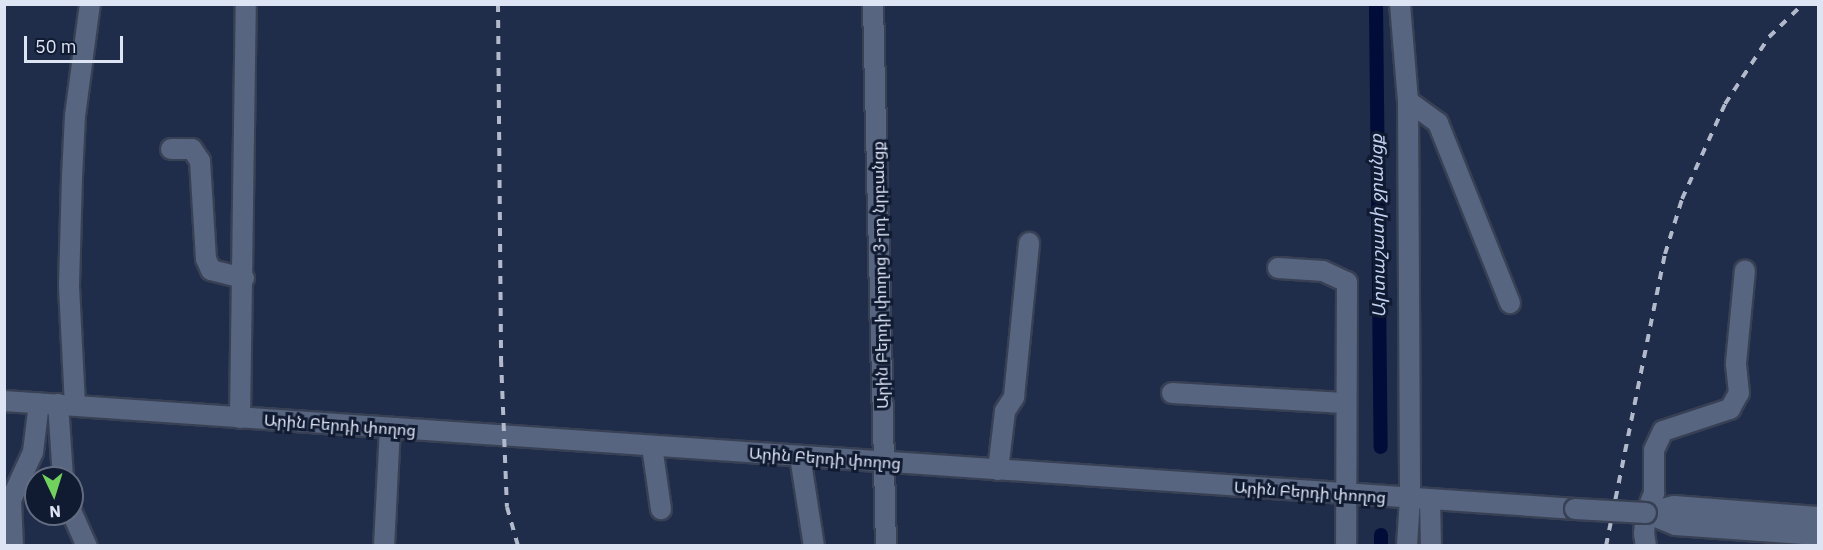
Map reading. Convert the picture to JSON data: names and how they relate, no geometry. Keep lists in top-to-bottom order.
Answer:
{
  "streets": {
    "street": ["Արին Բերդի փողոց 3-րդ նրբանցք", "Արին Բերդի փողոց"]
  },
  "crossings": [
    ["Արին Բերդի փողոց 3-րդ նրբանցք", "Արին Բերդի փողոց"]
  ],
  "water": ["Արտաշատի ջրանցք"],
  "scale_bar": "50 m",
  "north": "bottom"
}
